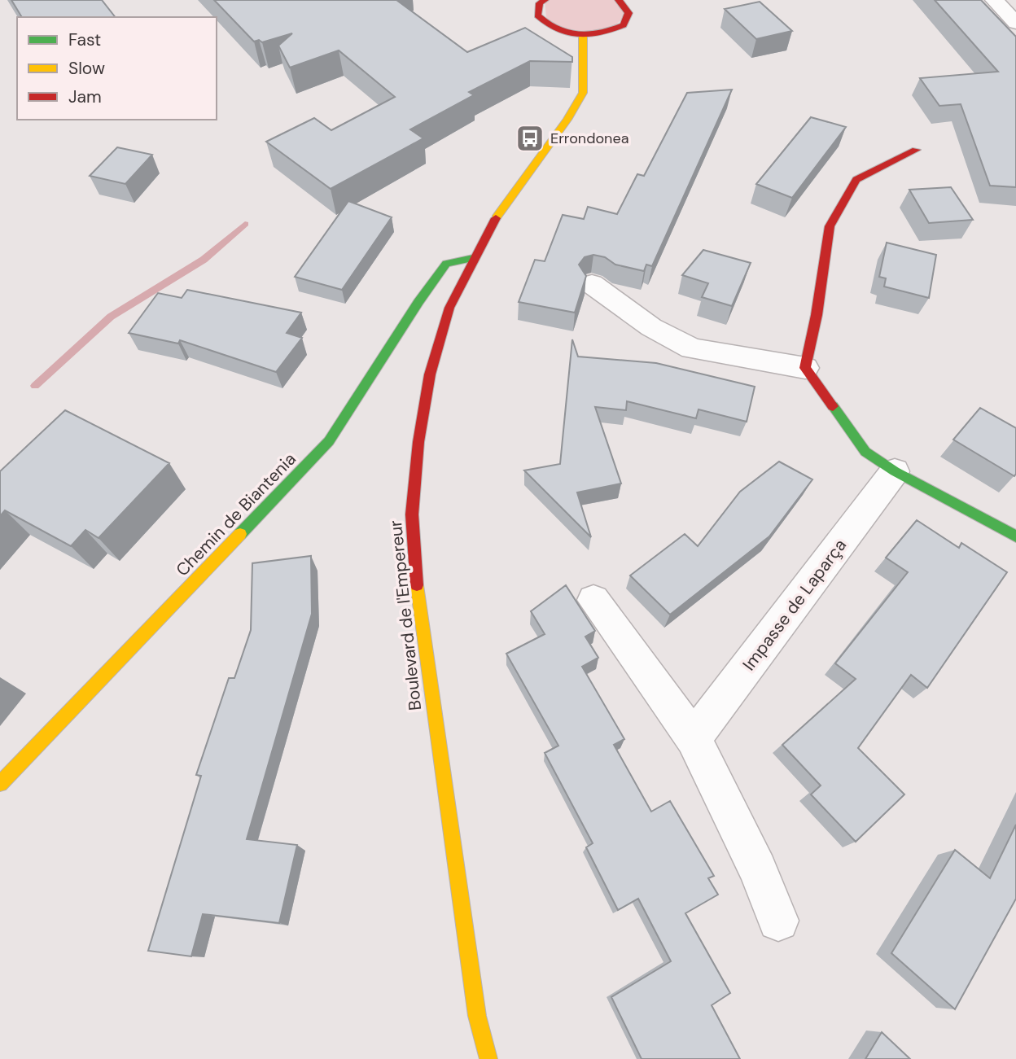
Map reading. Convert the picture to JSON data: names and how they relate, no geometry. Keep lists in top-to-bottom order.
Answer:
{
  "streets": {
    "main road": ["Chemin de Biantenia", "Boulevard de l'Empereur"],
    "street": ["Impasse de Laparça"]
  },
  "crossings": [
    ["Chemin de Biantenia", "Boulevard de l'Empereur"]
  ],
  "places": {
    "bus stop": ["Errondonea"]
  },
  "legend": ["Fast", "Slow", "Jam"]
}
